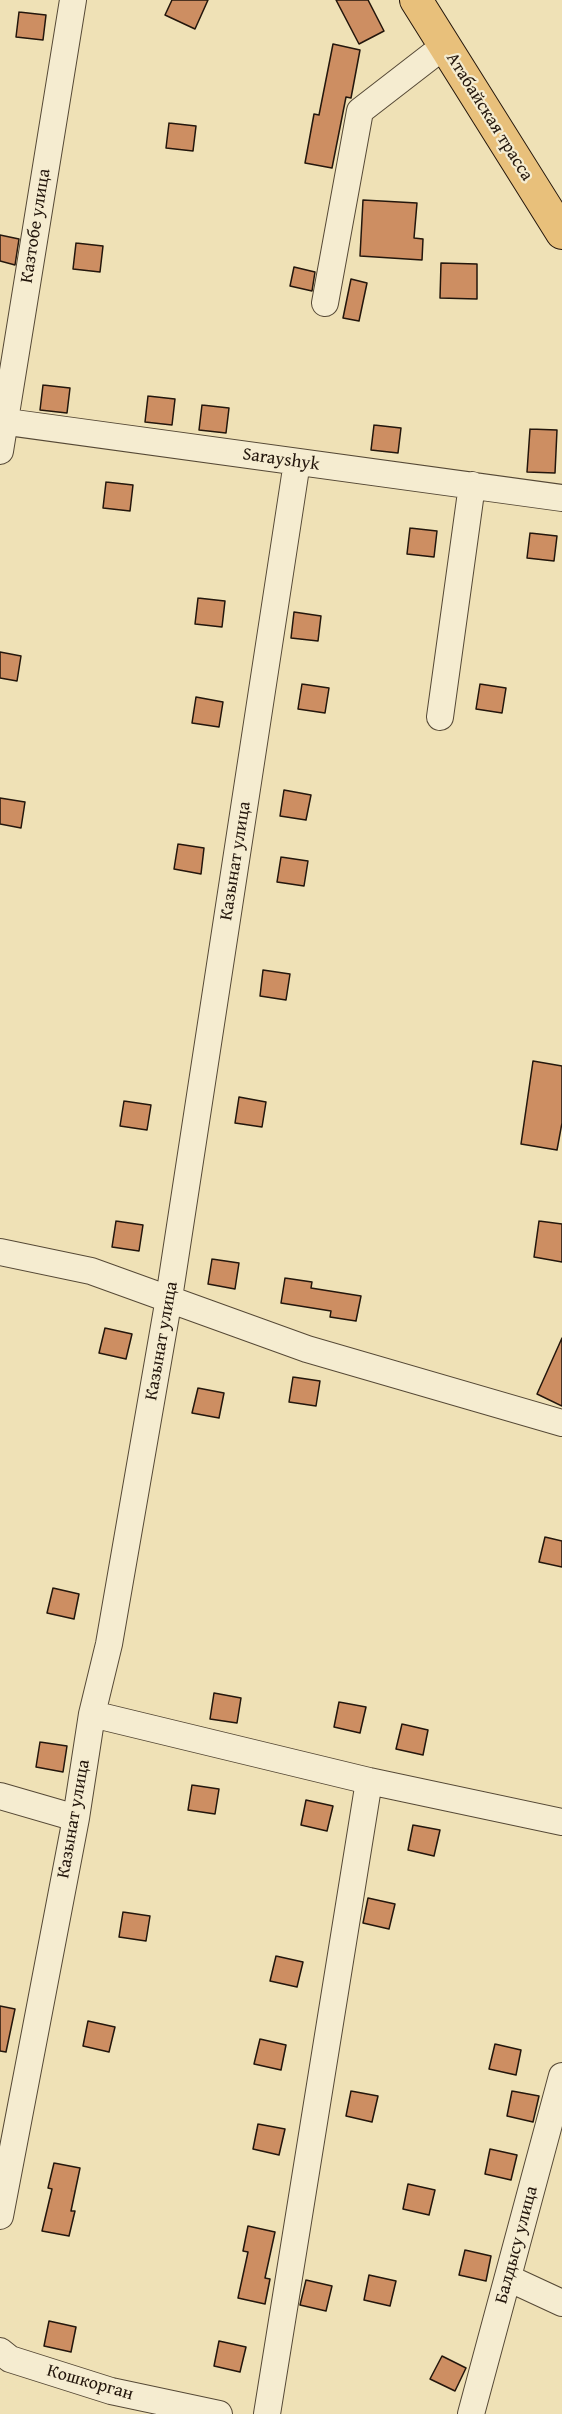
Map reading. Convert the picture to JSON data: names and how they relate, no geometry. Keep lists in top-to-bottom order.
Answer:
{
  "streets": {
    "main road": ["Атабайская трасса"],
    "street": [
      "Казтобе улица",
      "Sarayshyk",
      "Казынат улица",
      "Балдысу улица",
      "Кошкорган"
    ]
  },
  "crossings": [
    ["Казтобе улица", "Sarayshyk"],
    ["Sarayshyk", "Казынат улица"]
  ]
}
